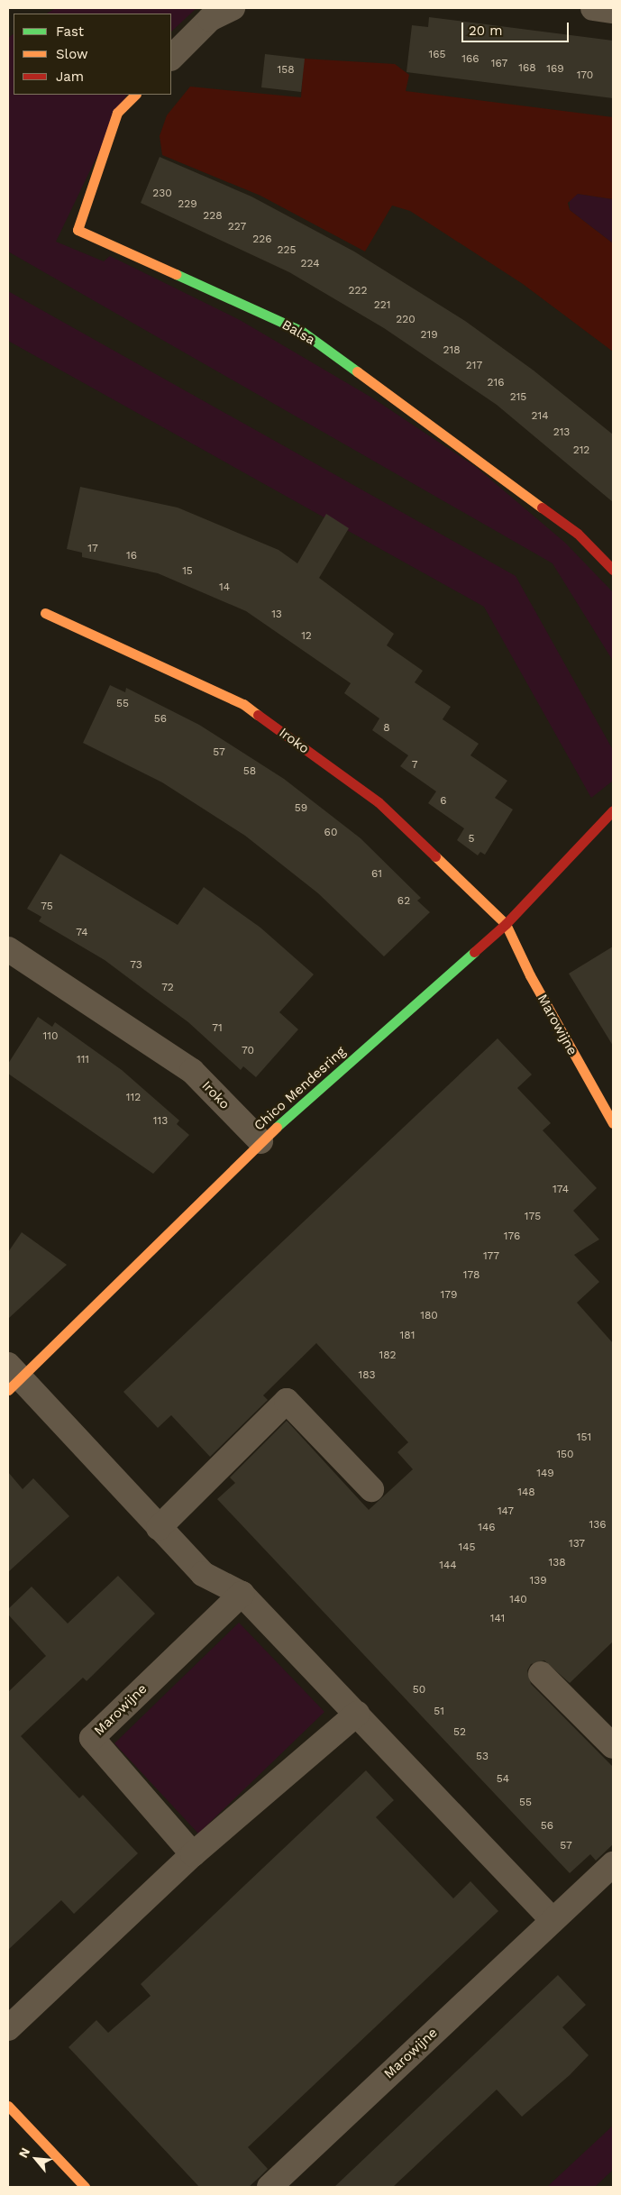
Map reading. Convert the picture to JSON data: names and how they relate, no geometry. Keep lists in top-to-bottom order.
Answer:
{
  "streets": {
    "street": [
      "Balsa",
      "Iroko",
      "Marowijne",
      "Chico Mendesring"
    ]
  },
  "crossings": [
    ["Iroko", "Marowijne"],
    ["Iroko", "Chico Mendesring"],
    ["Marowijne", "Chico Mendesring"]
  ],
  "house_numbers": [
    "165",
    "166",
    "167",
    "168",
    "169",
    "158",
    "170",
    "230",
    "229",
    "228",
    "227",
    "226",
    "225",
    "224",
    "222",
    "221",
    "220",
    "219",
    "218",
    "217",
    "216",
    "215",
    "214",
    "213",
    "212",
    "17",
    "16",
    "15",
    "14",
    "13",
    "12",
    "55",
    "56",
    "8",
    "57",
    "7",
    "58",
    "6",
    "59",
    "60",
    "5",
    "61",
    "62",
    "75",
    "74",
    "73",
    "72",
    "71",
    "110",
    "70",
    "111",
    "112",
    "113",
    "174",
    "175",
    "176",
    "177",
    "178",
    "179",
    "180",
    "181",
    "182",
    "183",
    "151",
    "150",
    "149",
    "148",
    "147",
    "136",
    "146",
    "137",
    "145",
    "138",
    "144",
    "139",
    "140",
    "141",
    "50",
    "51",
    "52",
    "53",
    "54",
    "55",
    "56",
    "57"
  ],
  "legend": ["Fast", "Slow", "Jam"],
  "scale_bar": "20 m",
  "north": "top left"
}
